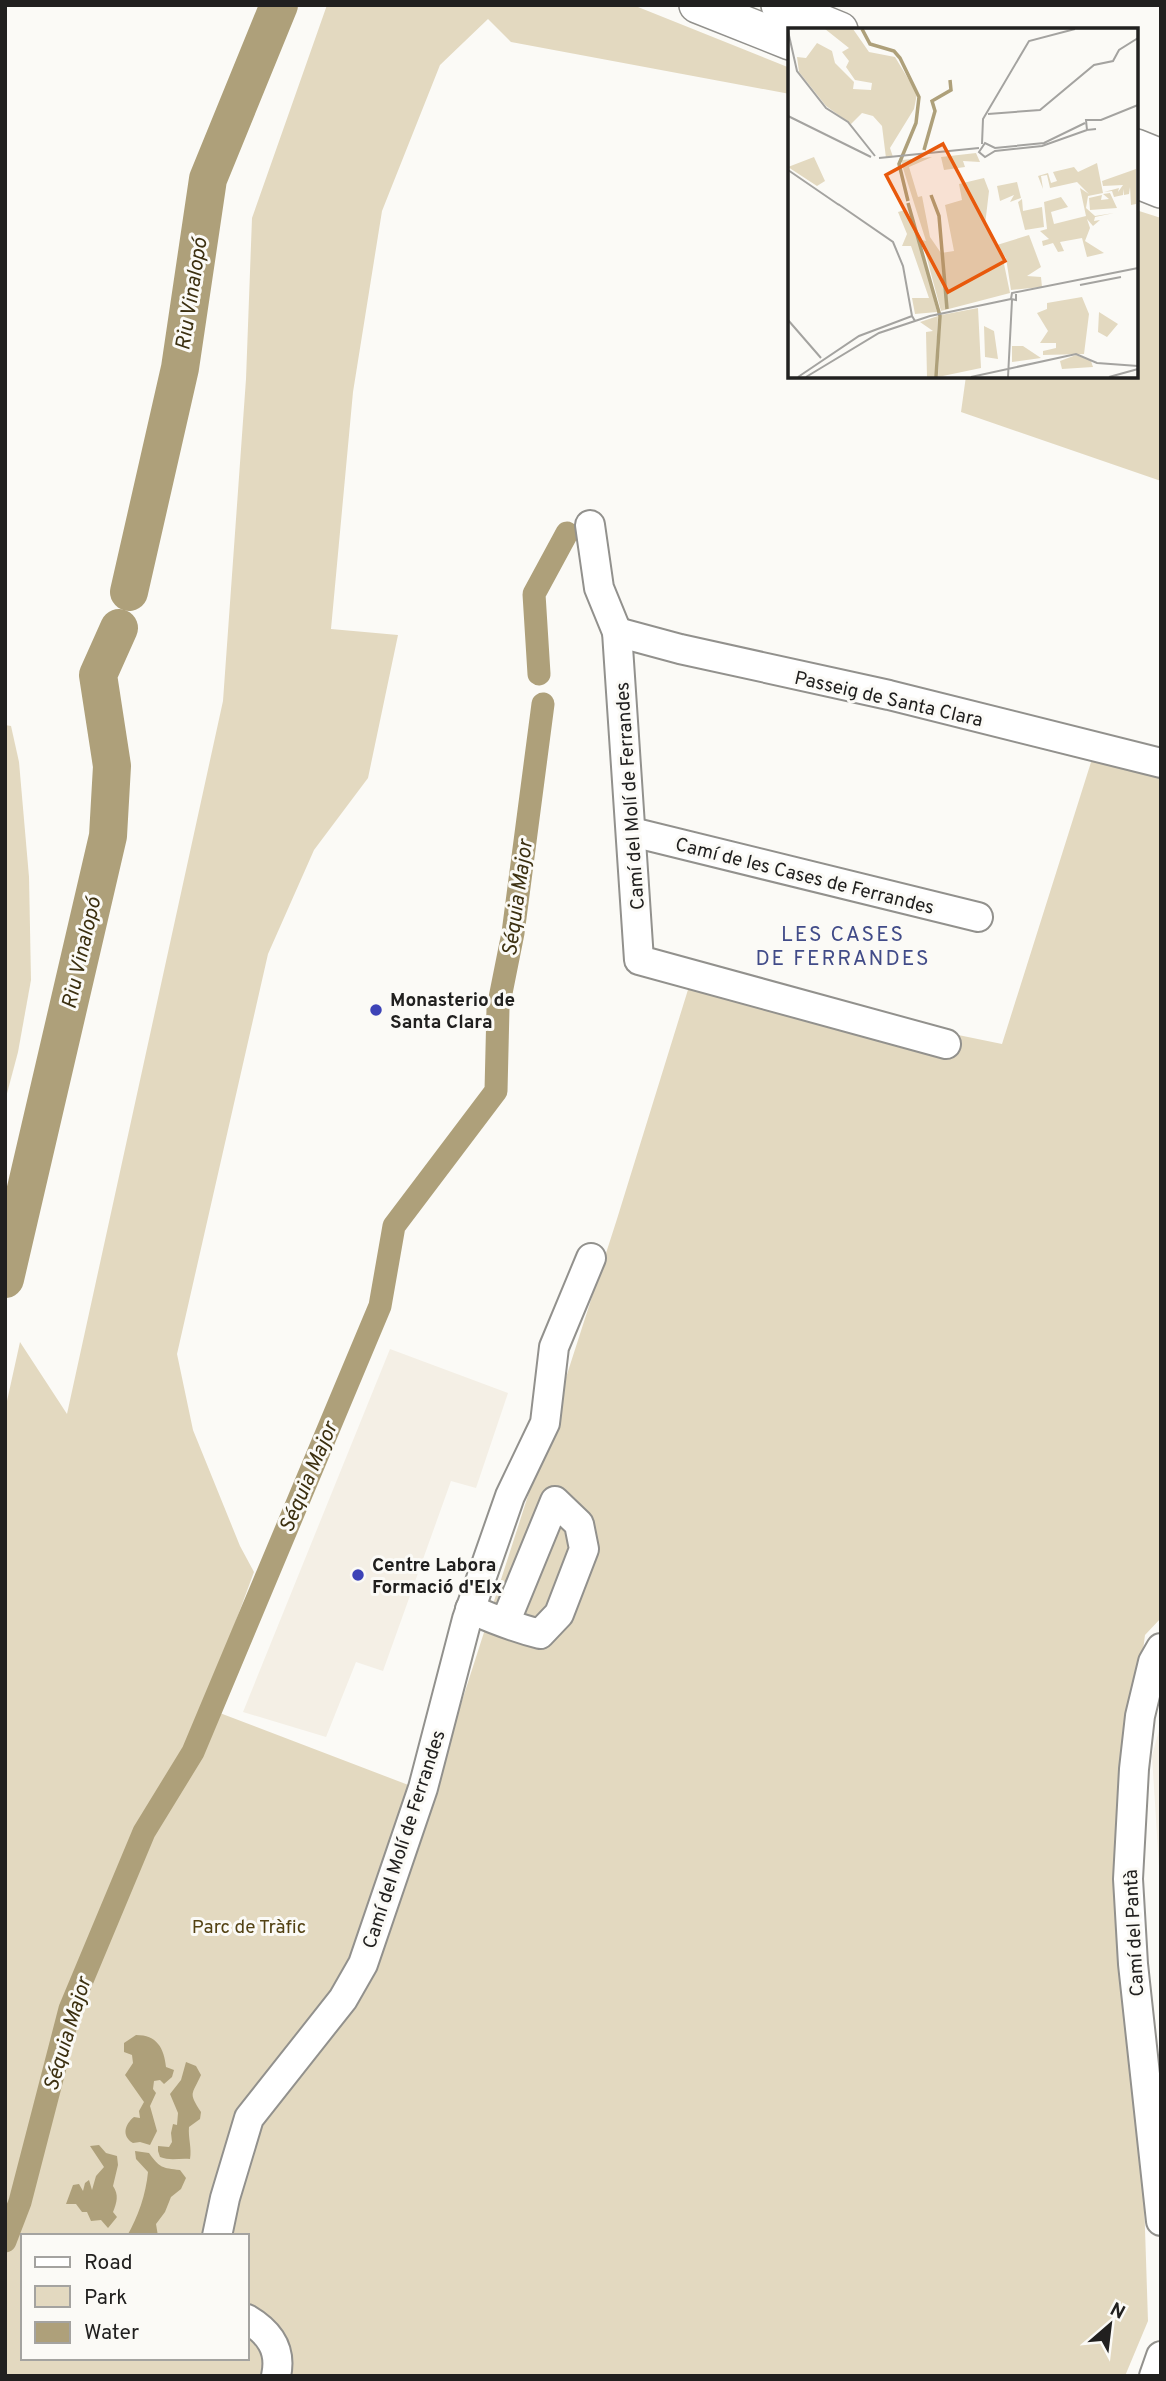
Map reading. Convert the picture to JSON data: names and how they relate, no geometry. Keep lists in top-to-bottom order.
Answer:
{
  "streets": {
    "street": [
      "Passeig de Santa Clara",
      "Camí del Molí de Ferrandes",
      "Camí de les Cases de Ferrandes",
      "Camí del Pantà"
    ]
  },
  "crossings": [
    ["Passeig de Santa Clara", "Camí del Molí de Ferrandes"],
    ["Camí del Molí de Ferrandes", "Camí de les Cases de Ferrandes"]
  ],
  "districts": ["LES CASES DE FERRANDES"],
  "water": ["Riu Vinalopó", "Séquia Major"],
  "parks": ["Parc de Tràfic"],
  "places": ["Monasterio de Santa Clara", "Centre Labora Formació d'Elx"],
  "legend": ["Road", "Park", "Water"],
  "north": "top right"
}
